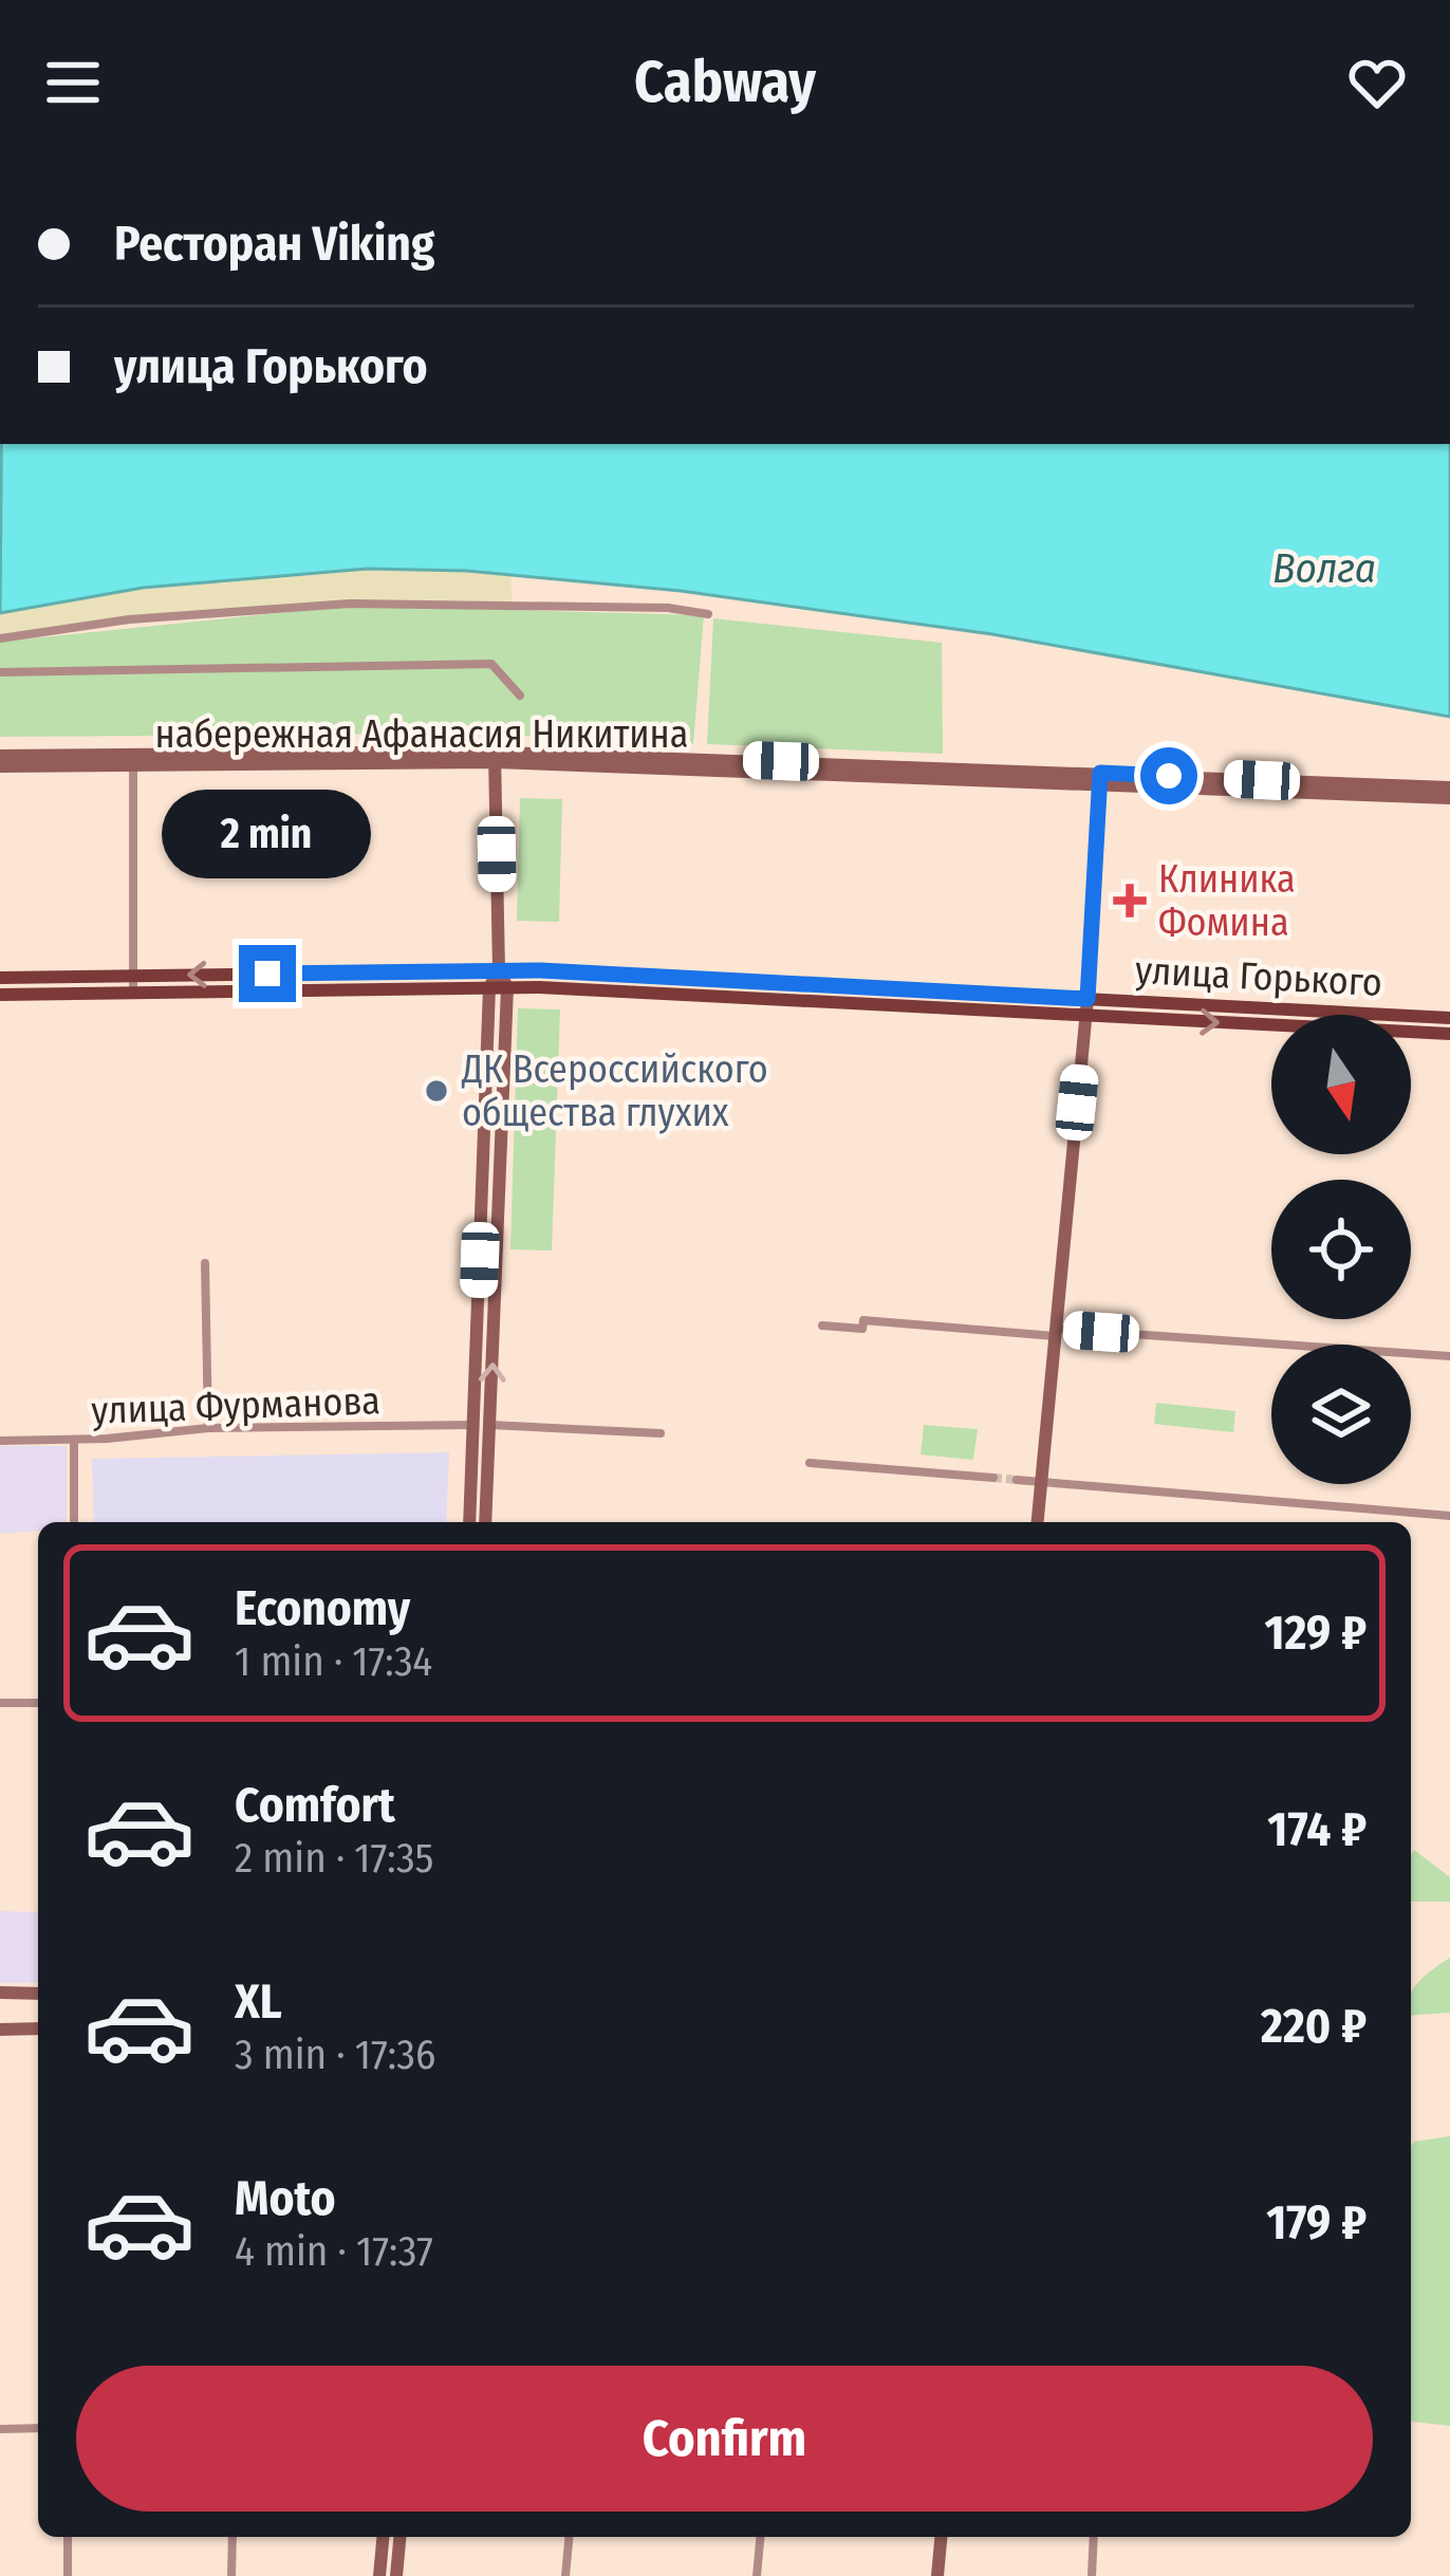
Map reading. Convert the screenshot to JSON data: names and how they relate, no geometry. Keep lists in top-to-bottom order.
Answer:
{
  "streets": {
    "main road": ["набережная Афанасия Никитина", "улица Горького"],
    "street": ["улица Фурманова"]
  },
  "water": ["Волга"],
  "places": {
    "health": ["Клиника Фомина"],
    "other": ["ДК Всероссийского общества глухих"]
  },
  "north": "bottom",
  "page": {
    "header": "Cabway",
    "banner": ["Ресторан Viking", "улица Горького"],
    "bubble": "2 min",
    "list": [
      {
        "name": "Economy",
        "note": "1 min · 17:34",
        "value": "129 ₽"
      },
      {
        "name": "Comfort",
        "note": "2 min · 17:35",
        "value": "174 ₽"
      },
      {
        "name": "XL",
        "note": "3 min · 17:36",
        "value": "220 ₽"
      },
      {
        "name": "Moto",
        "note": "4 min · 17:37",
        "value": "179 ₽"
      }
    ],
    "buttons": "Confirm"
  }
}
